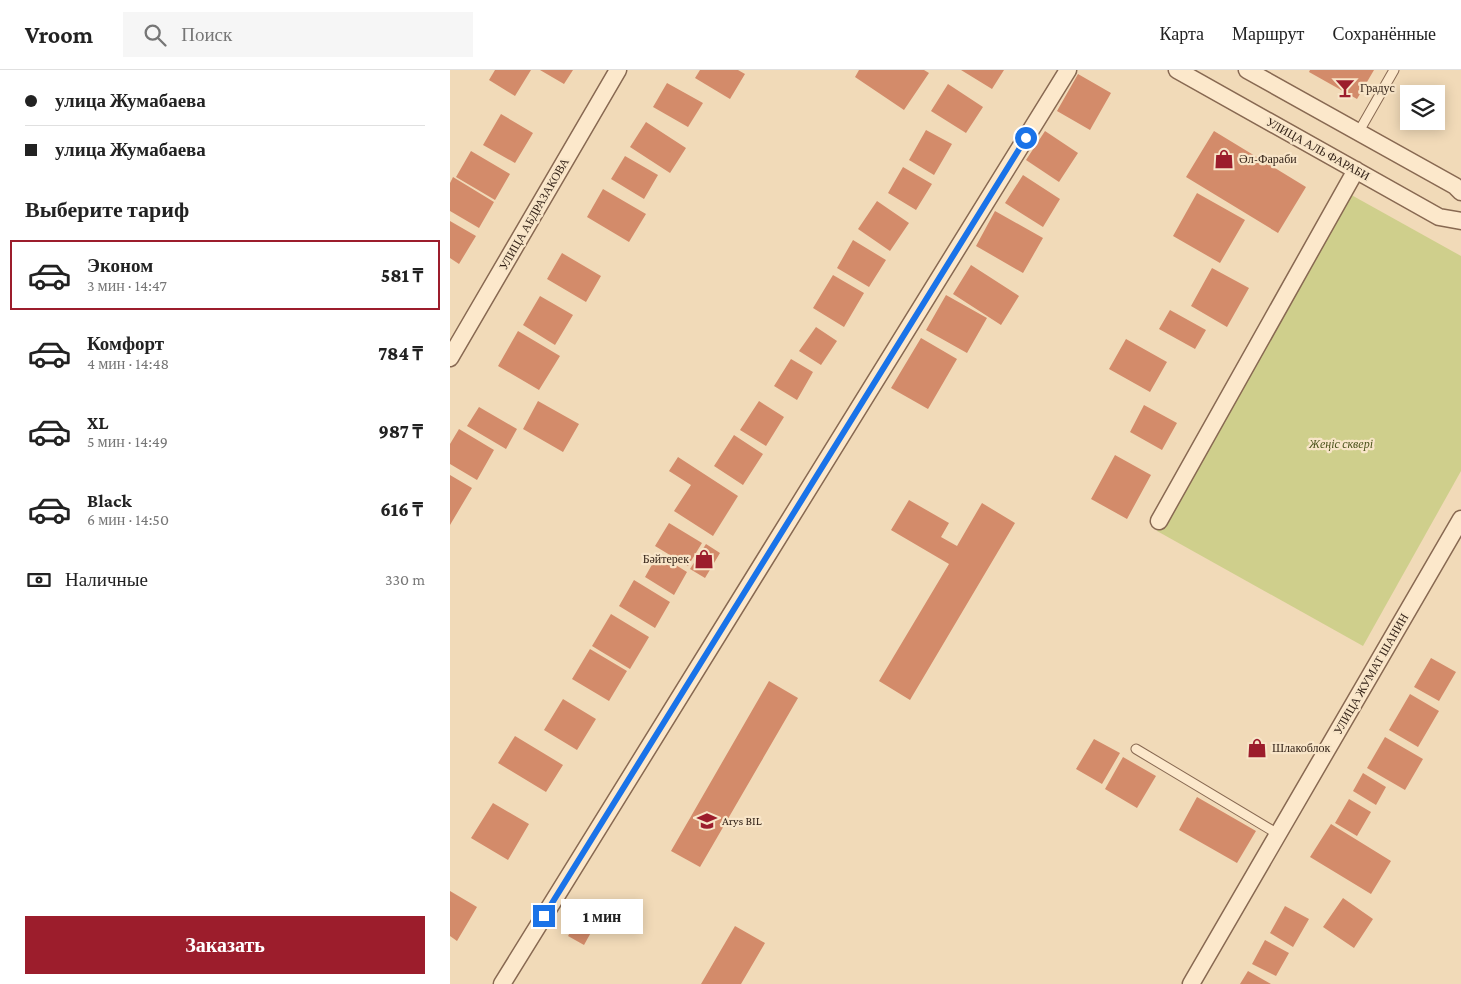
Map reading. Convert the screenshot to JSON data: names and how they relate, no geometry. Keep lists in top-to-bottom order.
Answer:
{
  "streets": {
    "street": ["УЛИЦА АЛЬ ФАРАБИ", "УЛИЦА АБДРАЗАКОВА", "УЛИЦА ЖУМАТ ШАНИН"]
  },
  "parks": ["Жеңіс сквері"],
  "places": {
    "bar": ["Градус"],
    "shop": ["Әл-Фараби", "Бәйтерек", "Шлакоблок"],
    "school or university": ["Arys BIL"]
  },
  "page": {
    "header": "Vroom",
    "search": "Поиск",
    "nav": ["Карта", "Маршрут", "Сохранённые"],
    "banner": ["улица Жумабаева", "улица Жумабаева"],
    "heading": "Выберите тариф",
    "list": [
      {
        "name": "Эконом",
        "note": "3 мин · 14:47",
        "value": "581 ₸"
      },
      {
        "name": "Комфорт",
        "note": "4 мин · 14:48",
        "value": "784 ₸"
      },
      {
        "name": "XL",
        "note": "5 мин · 14:49",
        "value": "987 ₸"
      },
      {
        "name": "Black",
        "note": "6 мин · 14:50",
        "value": "616 ₸"
      }
    ],
    "pay": ["Наличные", "330 m"],
    "bubble": "1 мин",
    "buttons": "Заказать"
  }
}
